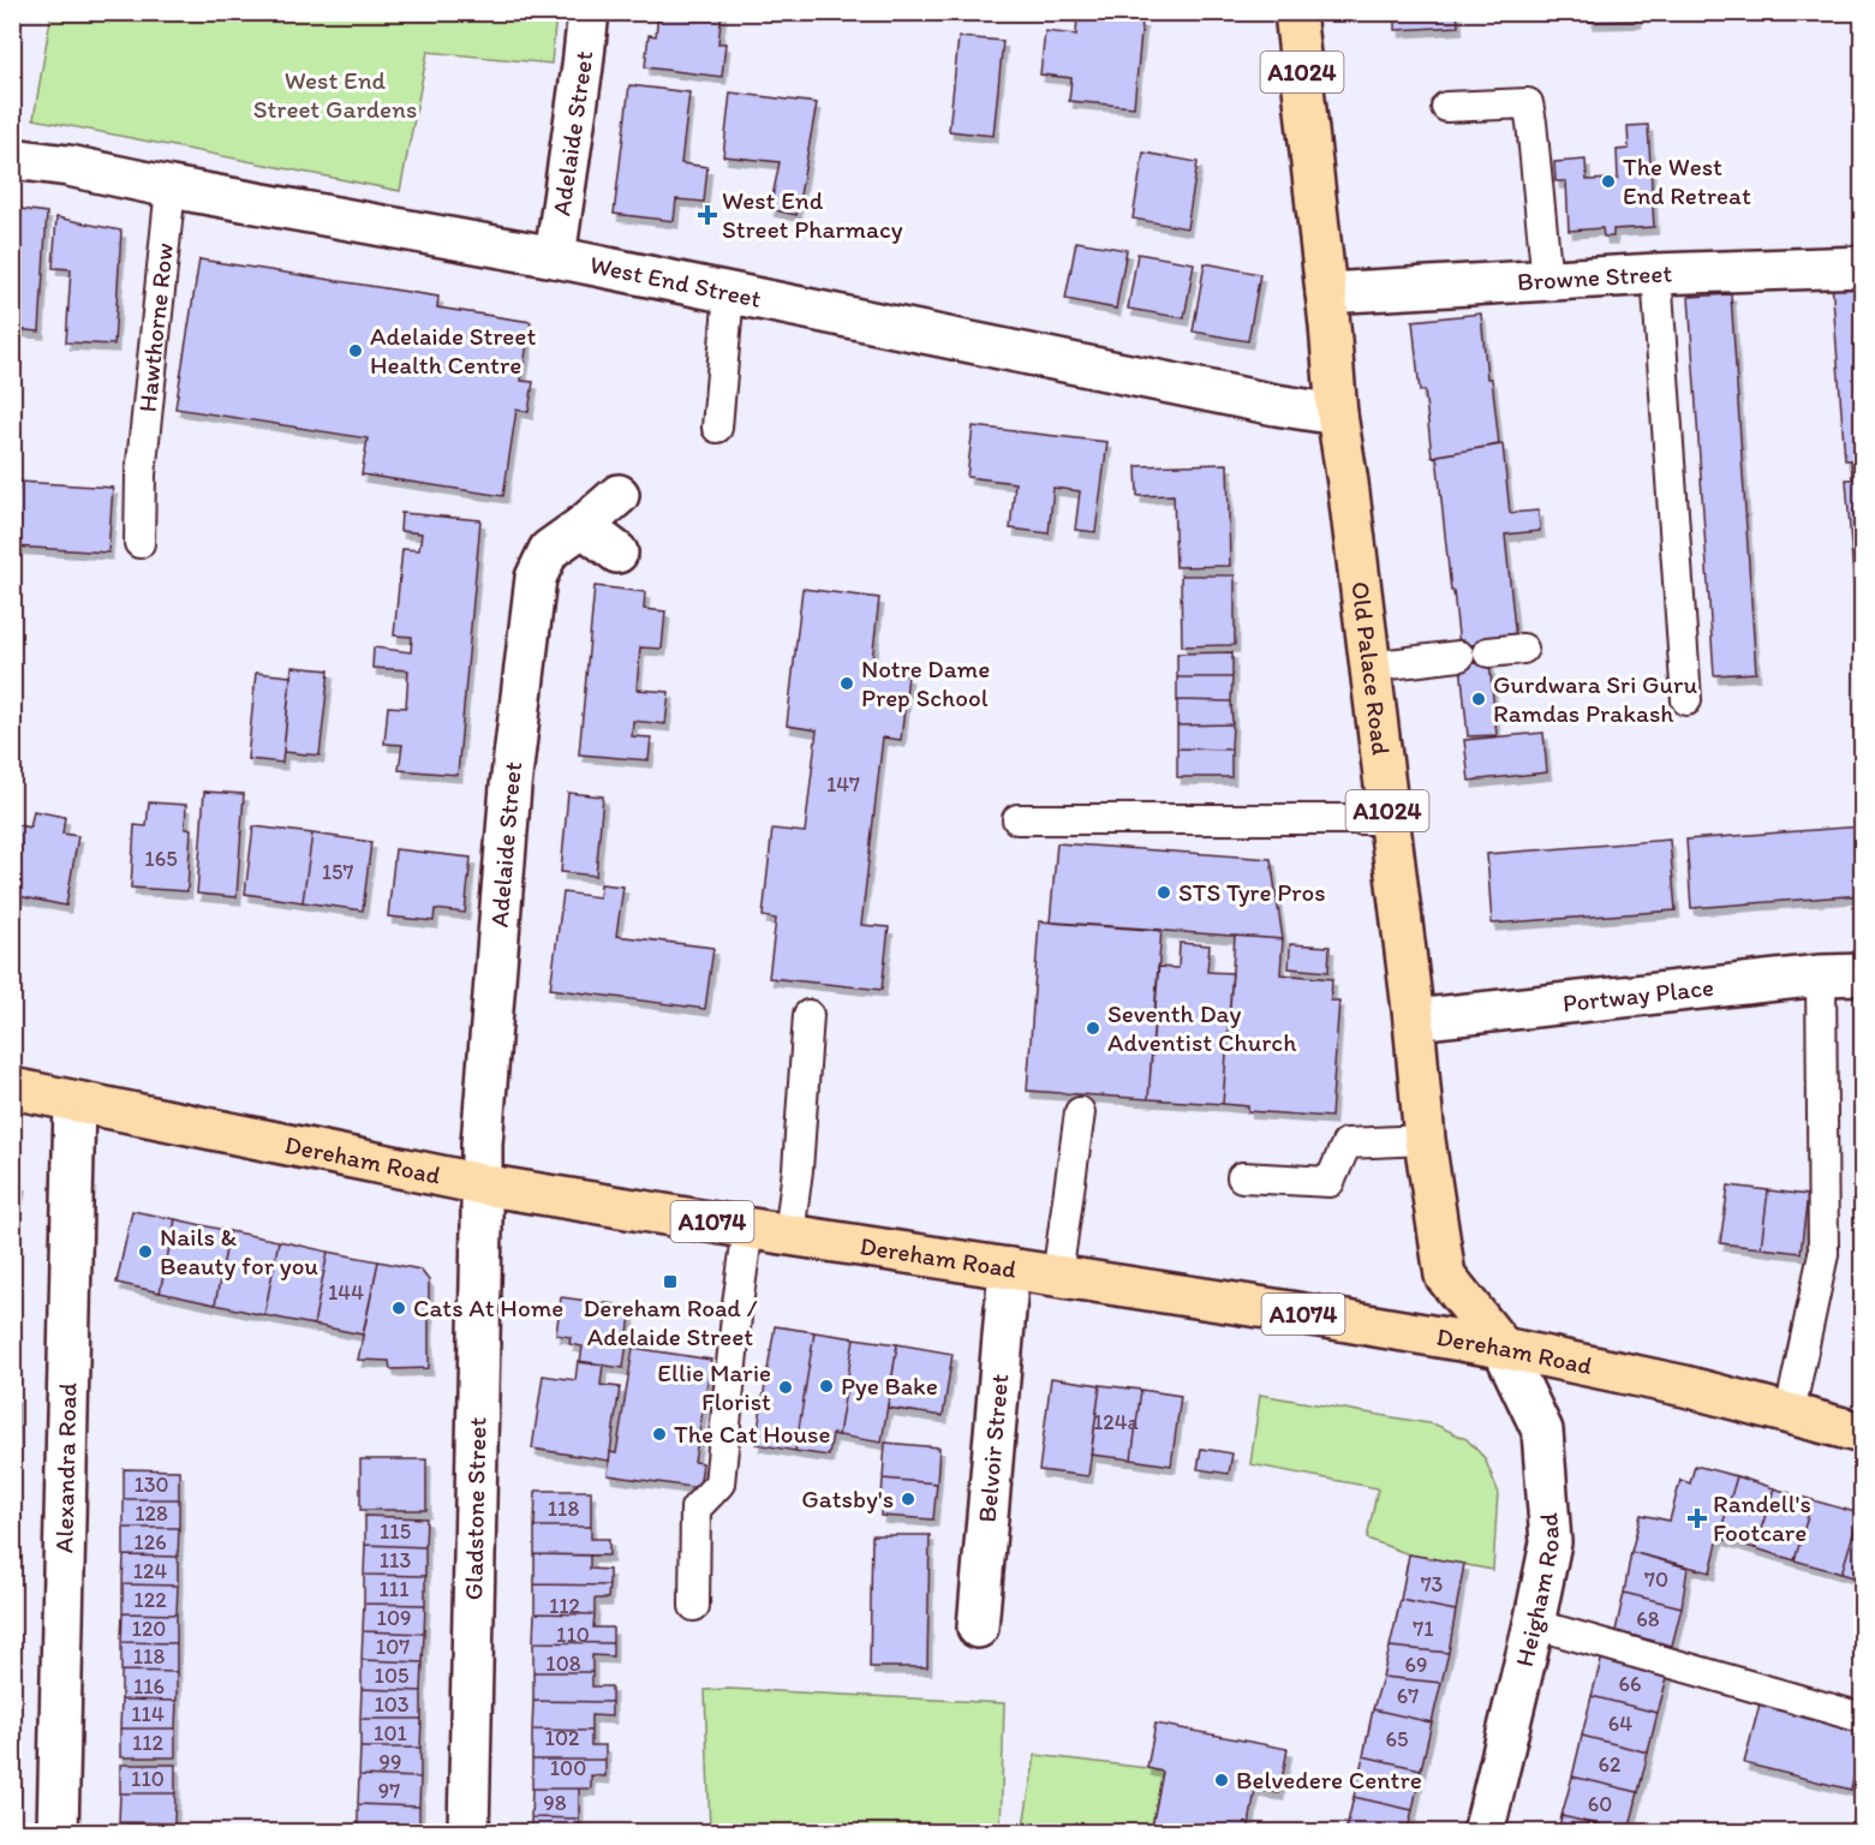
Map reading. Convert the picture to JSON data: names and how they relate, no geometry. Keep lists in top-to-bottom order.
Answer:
{
  "streets": {
    "main road": [
      "A1024",
      "Old Palace Road",
      "Dereham Road",
      "A1074"
    ],
    "street": [
      "Adelaide Street",
      "Browne Street",
      "West End Street",
      "Portway Place",
      "Belvoir Street",
      "Alexandra Road",
      "Gladstone Street",
      "Heigham Road"
    ],
    "lane": ["Hawthorne Row"]
  },
  "crossings": [
    ["Adelaide Street", "West End Street"],
    ["Adelaide Street", "Dereham Road"],
    ["Adelaide Street", "Gladstone Street"],
    ["Browne Street", "Old Palace Road"],
    ["West End Street", "Hawthorne Row"],
    ["West End Street", "Old Palace Road"],
    ["Old Palace Road", "Portway Place"],
    ["Old Palace Road", "Dereham Road"],
    ["Old Palace Road", "Heigham Road"],
    ["Dereham Road", "Belvoir Street"],
    ["Dereham Road", "Alexandra Road"],
    ["Dereham Road", "Gladstone Street"],
    ["Dereham Road", "Heigham Road"]
  ],
  "parks": ["West End Street Gardens"],
  "places": {
    "other": [
      "The West End Retreat",
      "Adelaide Street Health Centre",
      "Notre Dame Prep School",
      "Gurdwara Sri Guru Ramdas Prakash",
      "STS Tyre Pros",
      "Seventh Day Adventist Church",
      "Nails & Beauty for you",
      "Cats At Home",
      "Pye Bake",
      "Ellie Marie Florist",
      "The Cat House",
      "Gatsby's",
      "Belvedere Centre"
    ],
    "health": ["West End Street Pharmacy", "Randell's Footcare"],
    "transit": ["Dereham Road / Adelaide Street"]
  },
  "house_numbers": [
    "147",
    "165",
    "157",
    "144",
    "124a",
    "130",
    "118",
    "128",
    "115",
    "126",
    "113",
    "124",
    "70",
    "73",
    "111",
    "122",
    "112",
    "109",
    "68",
    "120",
    "71",
    "110",
    "107",
    "118",
    "108",
    "69",
    "105",
    "66",
    "116",
    "67",
    "103",
    "114",
    "64",
    "101",
    "102",
    "65",
    "112",
    "99",
    "62",
    "100",
    "110",
    "97",
    "98",
    "60"
  ]
}
